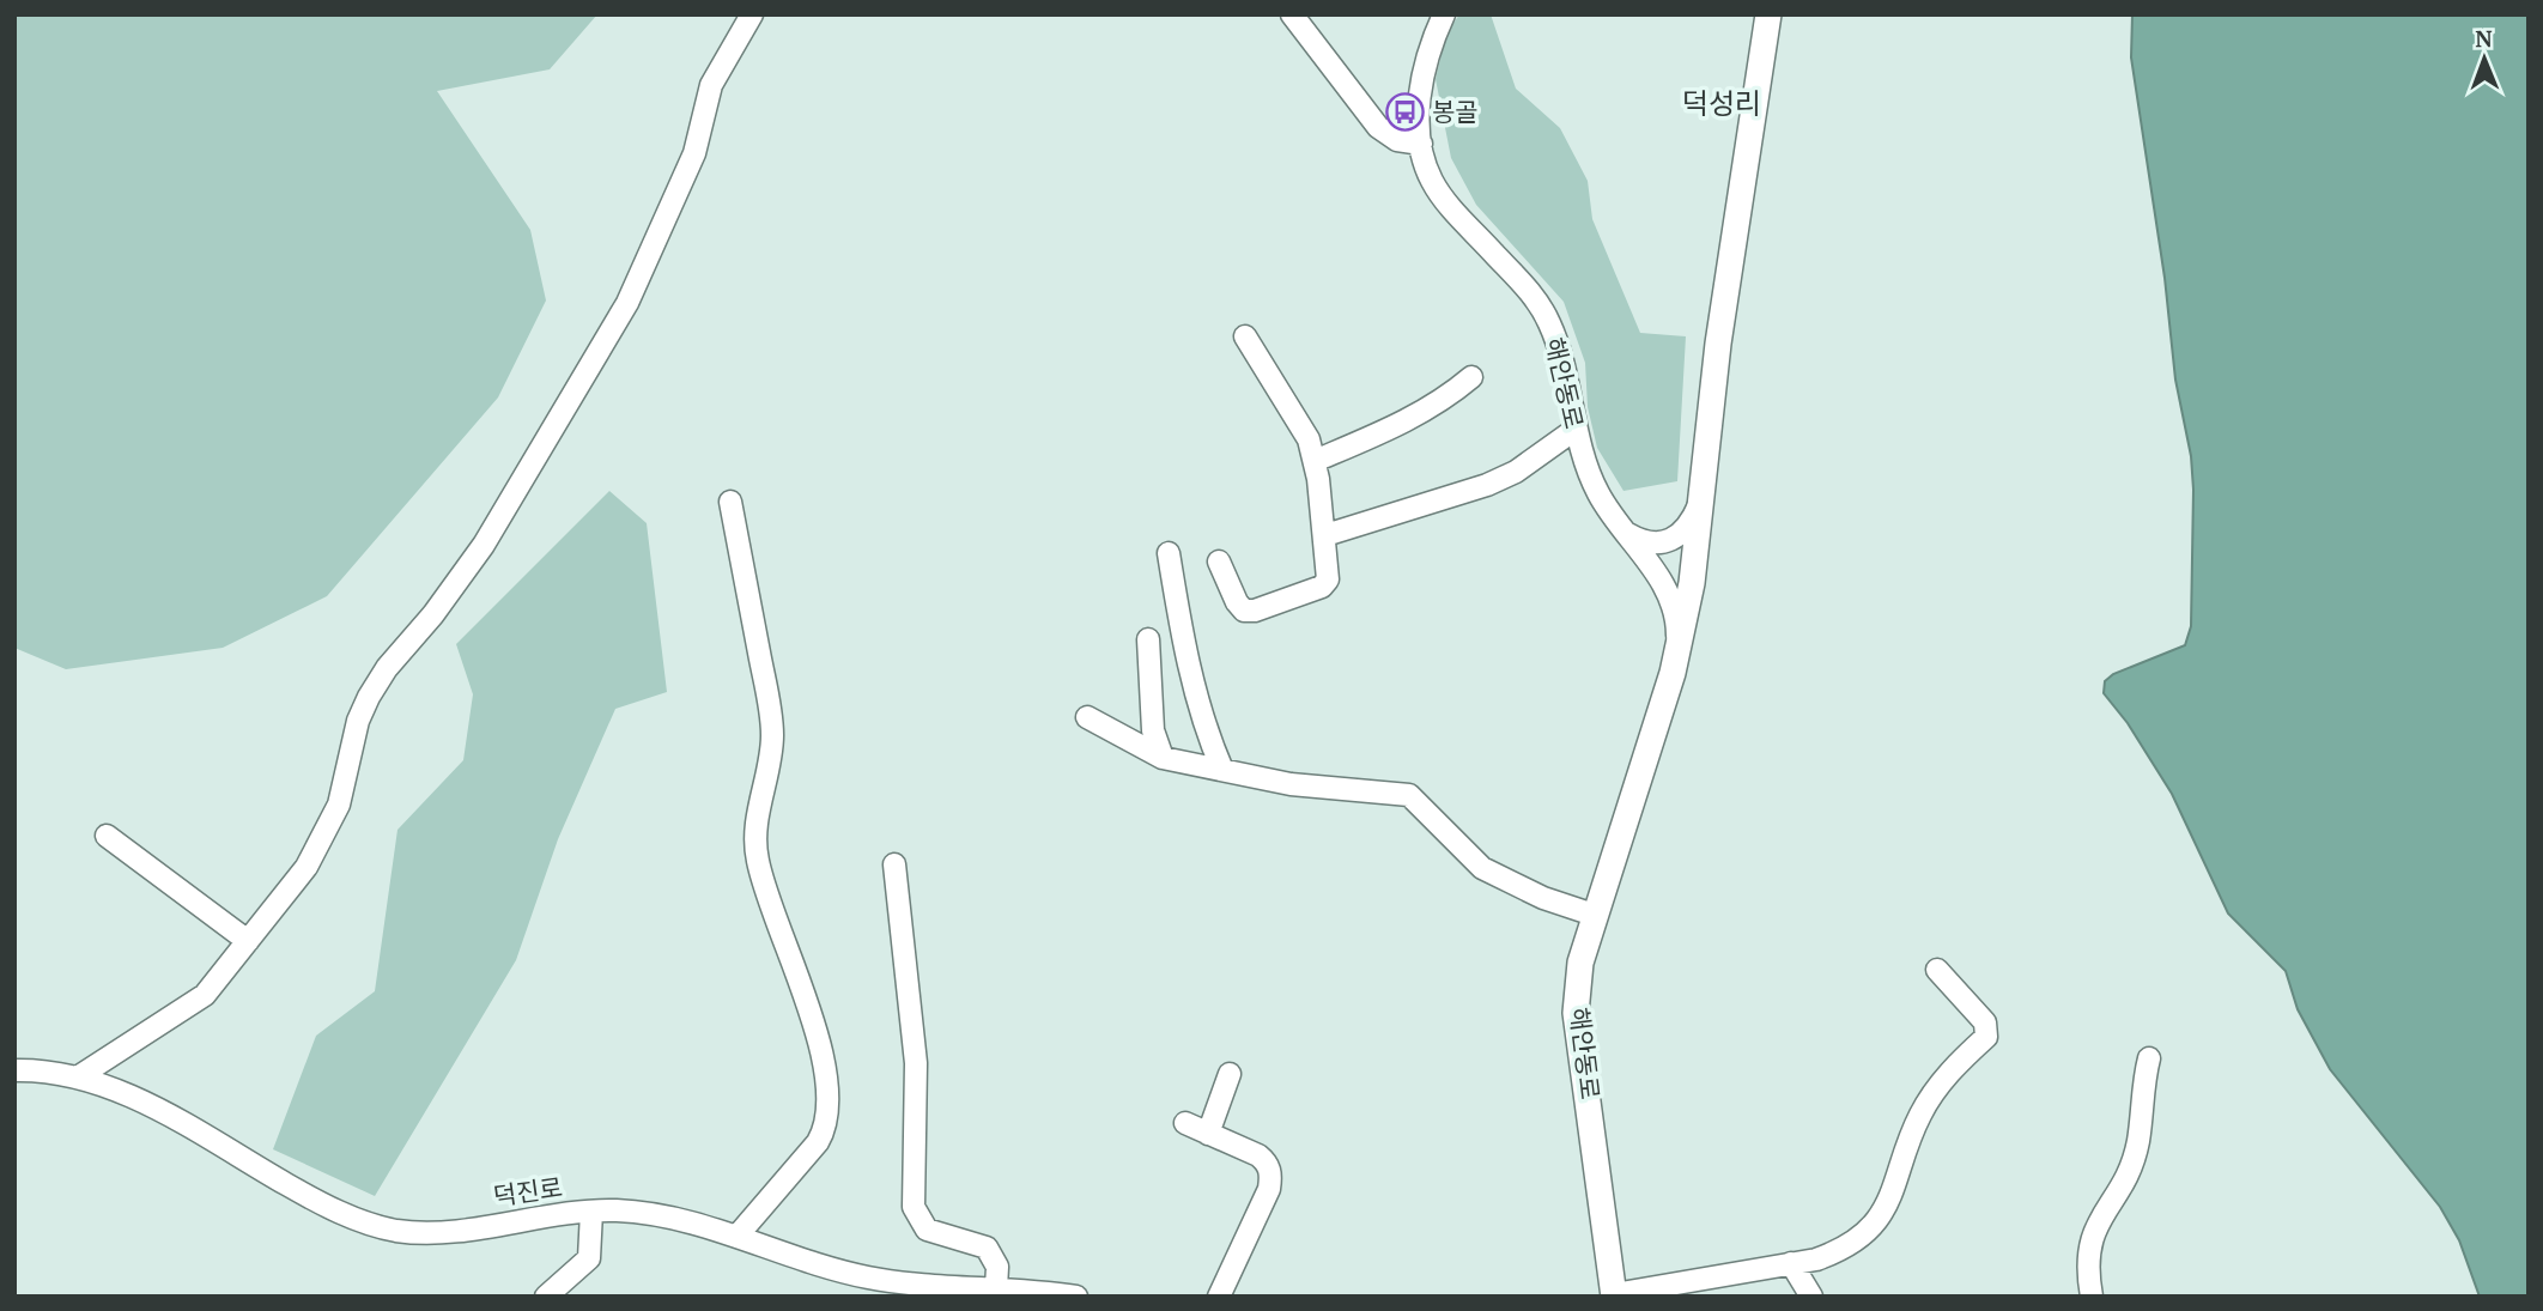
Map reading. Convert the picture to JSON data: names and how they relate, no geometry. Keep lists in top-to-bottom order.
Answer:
{
  "streets": {
    "main road": ["해안동로"],
    "street": ["덕진로"]
  },
  "districts": ["덕성리"],
  "places": {
    "bus stop": ["봉골"]
  },
  "north": "top"
}
